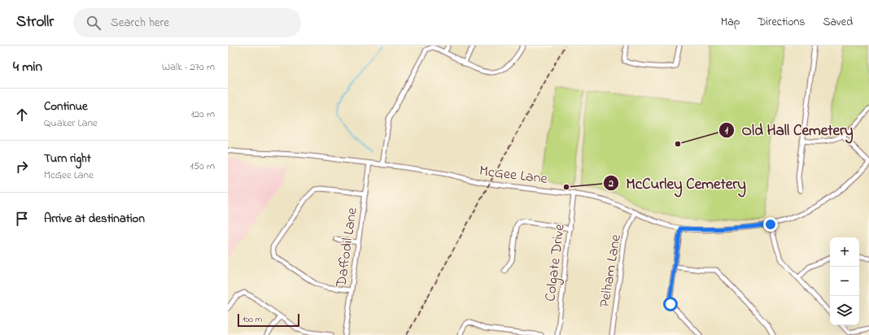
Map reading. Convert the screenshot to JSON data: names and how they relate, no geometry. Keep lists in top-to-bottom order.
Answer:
{
  "streets": {
    "street": [
      "McGee Lane",
      "Daffodil Lane",
      "Colgate Drive",
      "Pelham Lane"
    ]
  },
  "crossings": [
    ["McGee Lane", "Daffodil Lane"],
    ["McGee Lane", "Colgate Drive"],
    ["McGee Lane", "Pelham Lane"]
  ],
  "places": ["Old Hall Cemetery", "McCurley Cemetery"],
  "scale_bar": "100 m",
  "page": {
    "header": "Strollr",
    "search": "Search here",
    "nav": ["Map", "Directions", "Saved"],
    "heading": ["4 min", "Walk · 270 m"],
    "list": [
      ["Continue", "Quaker Lane", "120 m"],
      ["Turn right", "McGee Lane", "150 m"],
      "Arrive at destination"
    ],
    "map_buttons": ["+", "−"],
    "scale": "100 m"
  }
}
